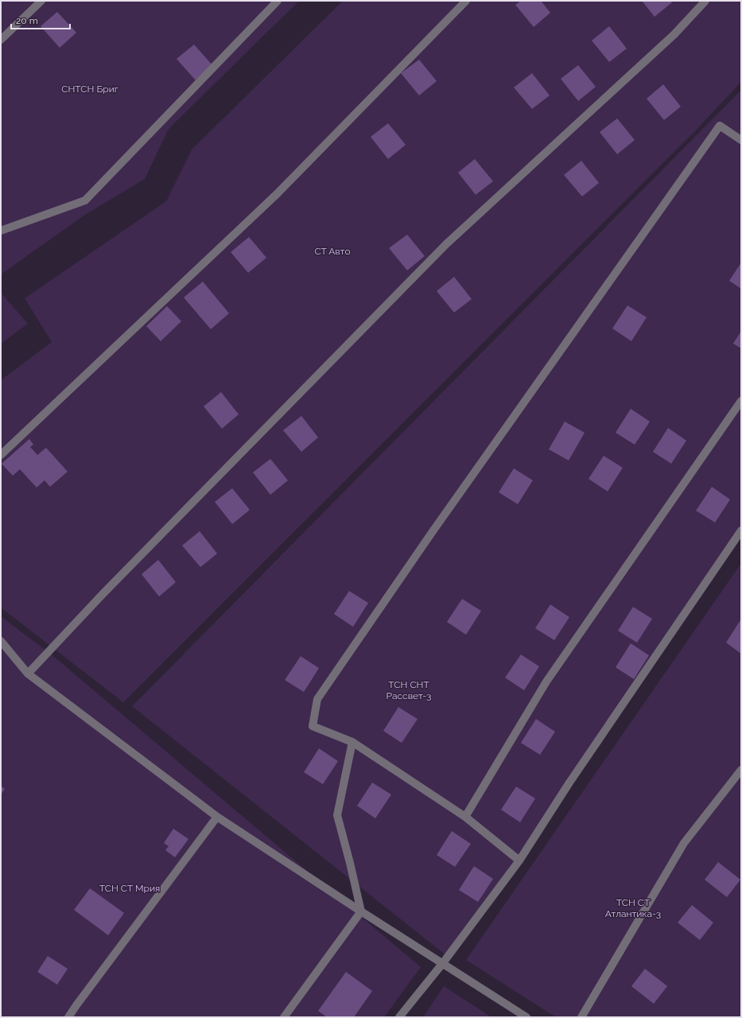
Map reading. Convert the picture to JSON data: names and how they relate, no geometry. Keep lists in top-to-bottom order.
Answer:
{
  "parks": [
    "СНТСН Бриг",
    "СТ Авто",
    "ТСН СНТ Рассвет-3",
    "ТСН СТ Мрия",
    "ТСН СТ Атлантика-3"
  ],
  "scale_bar": "20 m"
}
